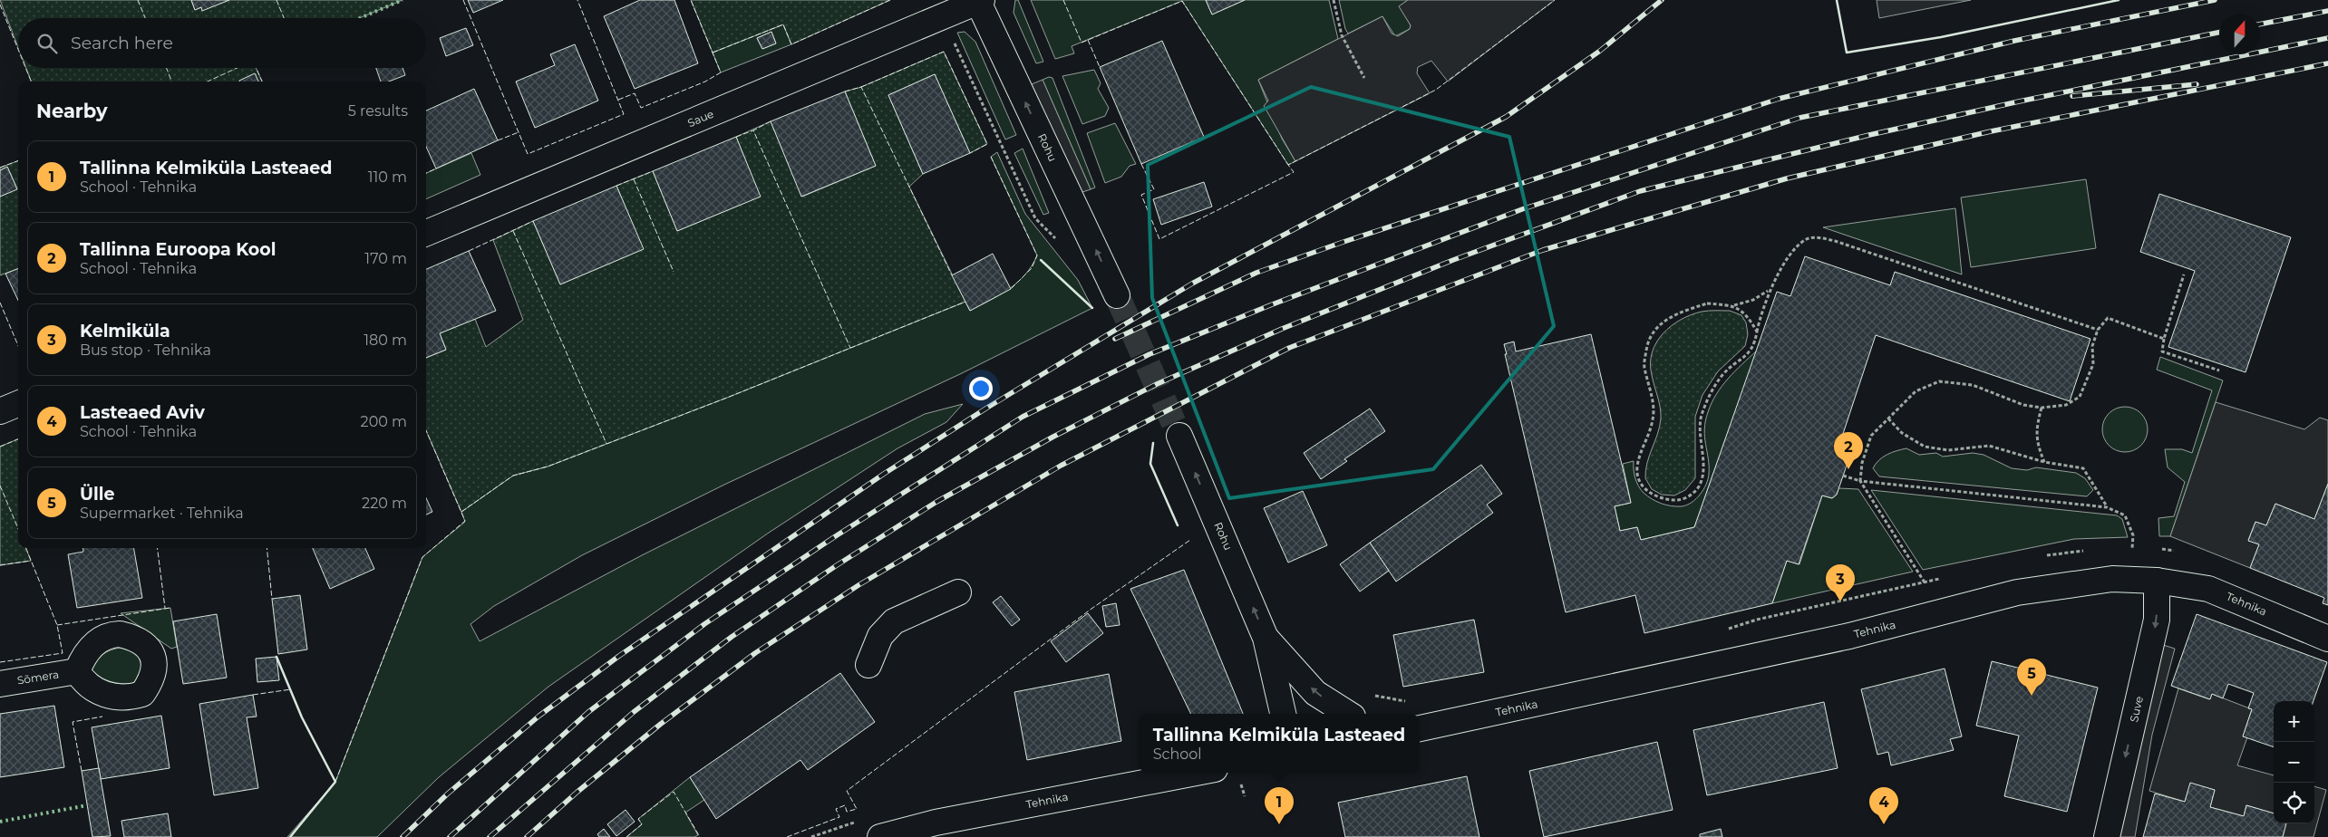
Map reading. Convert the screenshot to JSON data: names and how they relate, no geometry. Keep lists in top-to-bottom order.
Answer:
{
  "streets": {
    "street": [
      "Saue",
      "Rohu",
      "Tehnika",
      "Sõmera",
      "Suve"
    ]
  },
  "crossings": [
    ["Saue", "Rohu"],
    ["Tehnika", "Suve"]
  ],
  "one_way": ["Rohu", "Suve"],
  "north": "top",
  "page": {
    "search": "Search here",
    "heading": ["Nearby", "5 results"],
    "list": [
      {
        "mark": "1",
        "name": "Tallinna Kelmiküla Lasteaed",
        "note": "School · Tehnika",
        "value": "110 m"
      },
      {
        "mark": "2",
        "name": "Tallinna Euroopa Kool",
        "note": "School · Tehnika",
        "value": "170 m"
      },
      {
        "mark": "3",
        "name": "Kelmiküla",
        "note": "Bus stop · Tehnika",
        "value": "180 m"
      },
      {
        "mark": "4",
        "name": "Lasteaed Aviv",
        "note": "School · Tehnika",
        "value": "200 m"
      },
      {
        "mark": "5",
        "name": "Ülle",
        "note": "Supermarket · Tehnika",
        "value": "220 m"
      }
    ],
    "pins": [
      "2",
      "3",
      "5",
      "1",
      "4"
    ],
    "map_buttons": ["+", "−"],
    "popup": ["Tallinna Kelmiküla Lasteaed", "School"]
  }
}
